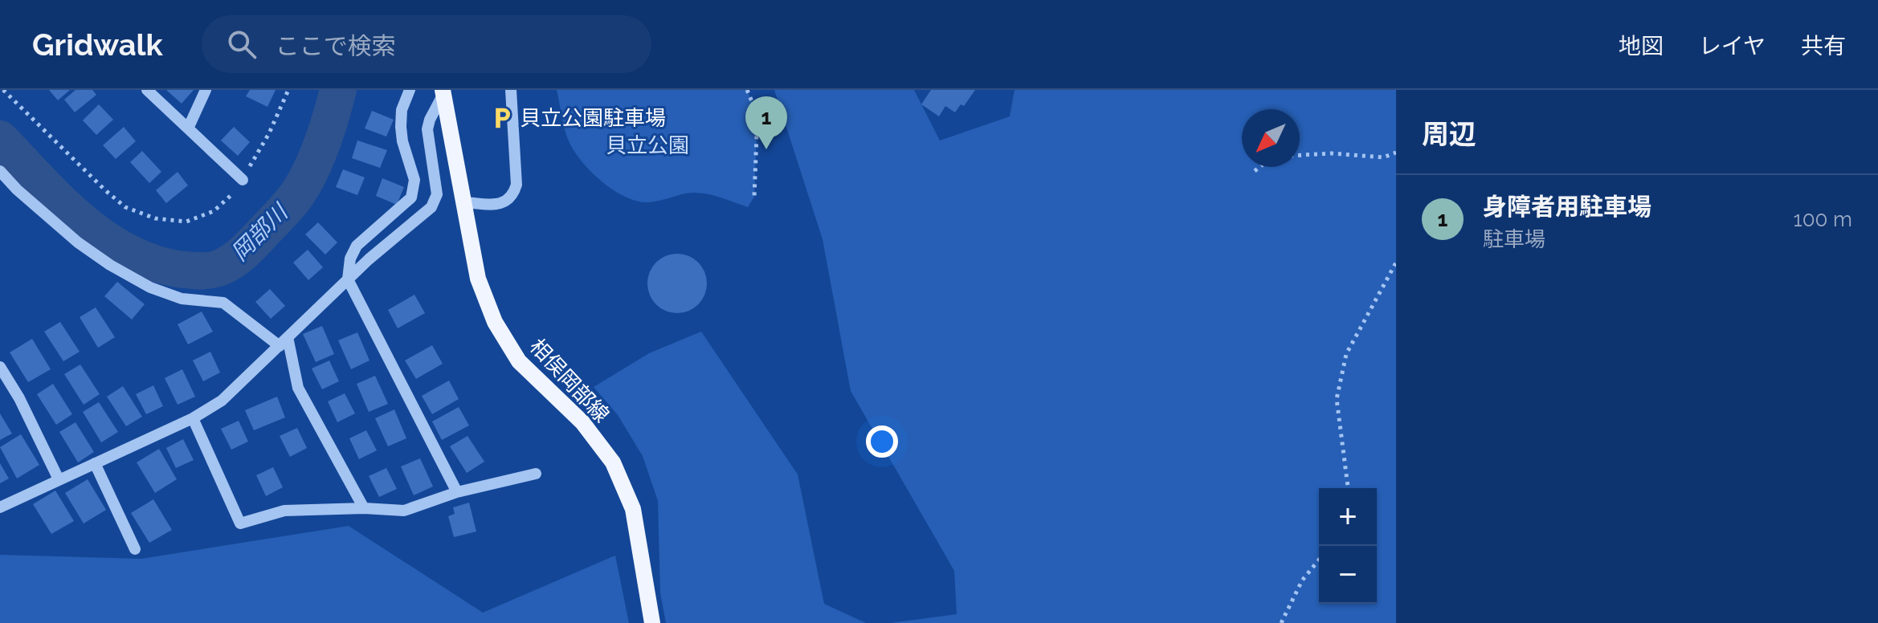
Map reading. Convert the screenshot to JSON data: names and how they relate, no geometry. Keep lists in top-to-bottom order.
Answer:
{
  "streets": {
    "main road": ["相俣岡部線"]
  },
  "water": ["岡部川"],
  "parks": ["貝立公園"],
  "places": {
    "parking": ["貝立公園駐車場"]
  },
  "north": "bottom left",
  "page": {
    "header": "Gridwalk",
    "search": "ここで検索",
    "nav": ["地図", "レイヤ", "共有"],
    "heading": "周辺",
    "pins": "1",
    "list": [
      {
        "mark": "1",
        "name": "身障者用駐車場",
        "note": "駐車場",
        "value": "100 m"
      }
    ],
    "map_buttons": ["+", "−"]
  }
}
